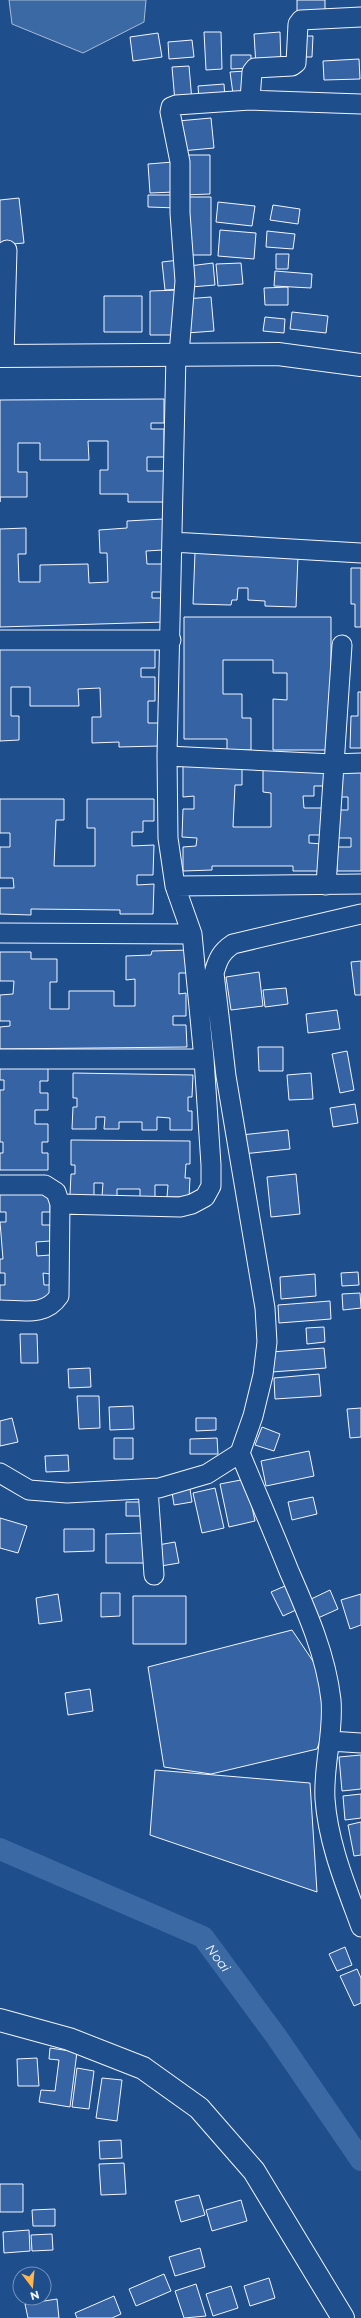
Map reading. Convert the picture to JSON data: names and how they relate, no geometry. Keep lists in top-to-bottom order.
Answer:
{
  "water": ["Noai"],
  "north": "bottom"
}
